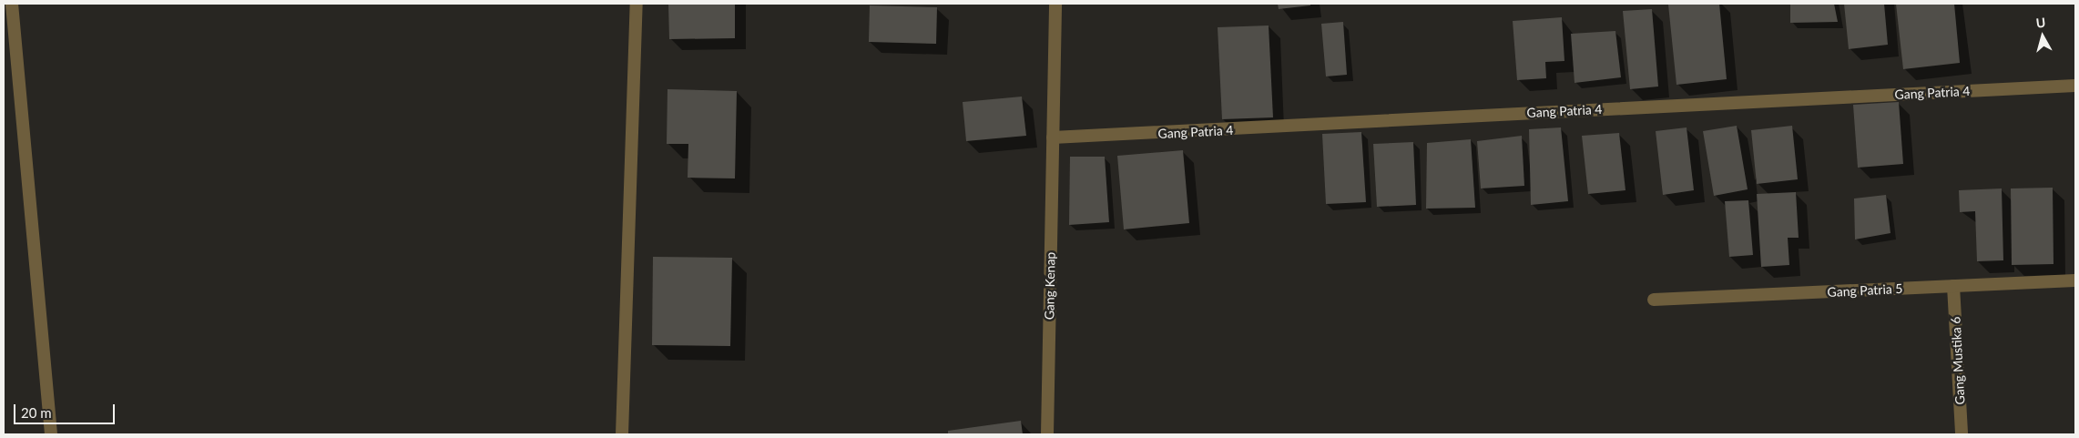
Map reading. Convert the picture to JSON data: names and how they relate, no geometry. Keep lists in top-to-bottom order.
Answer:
{
  "streets": {
    "street": [
      "Gang Patria 4",
      "Gang Kenap",
      "Gang Patria 5",
      "Gang Mustika 6"
    ]
  },
  "crossings": [
    ["Gang Patria 4", "Gang Kenap"],
    ["Gang Patria 5", "Gang Mustika 6"]
  ],
  "scale_bar": "20 m",
  "north": "top"
}
